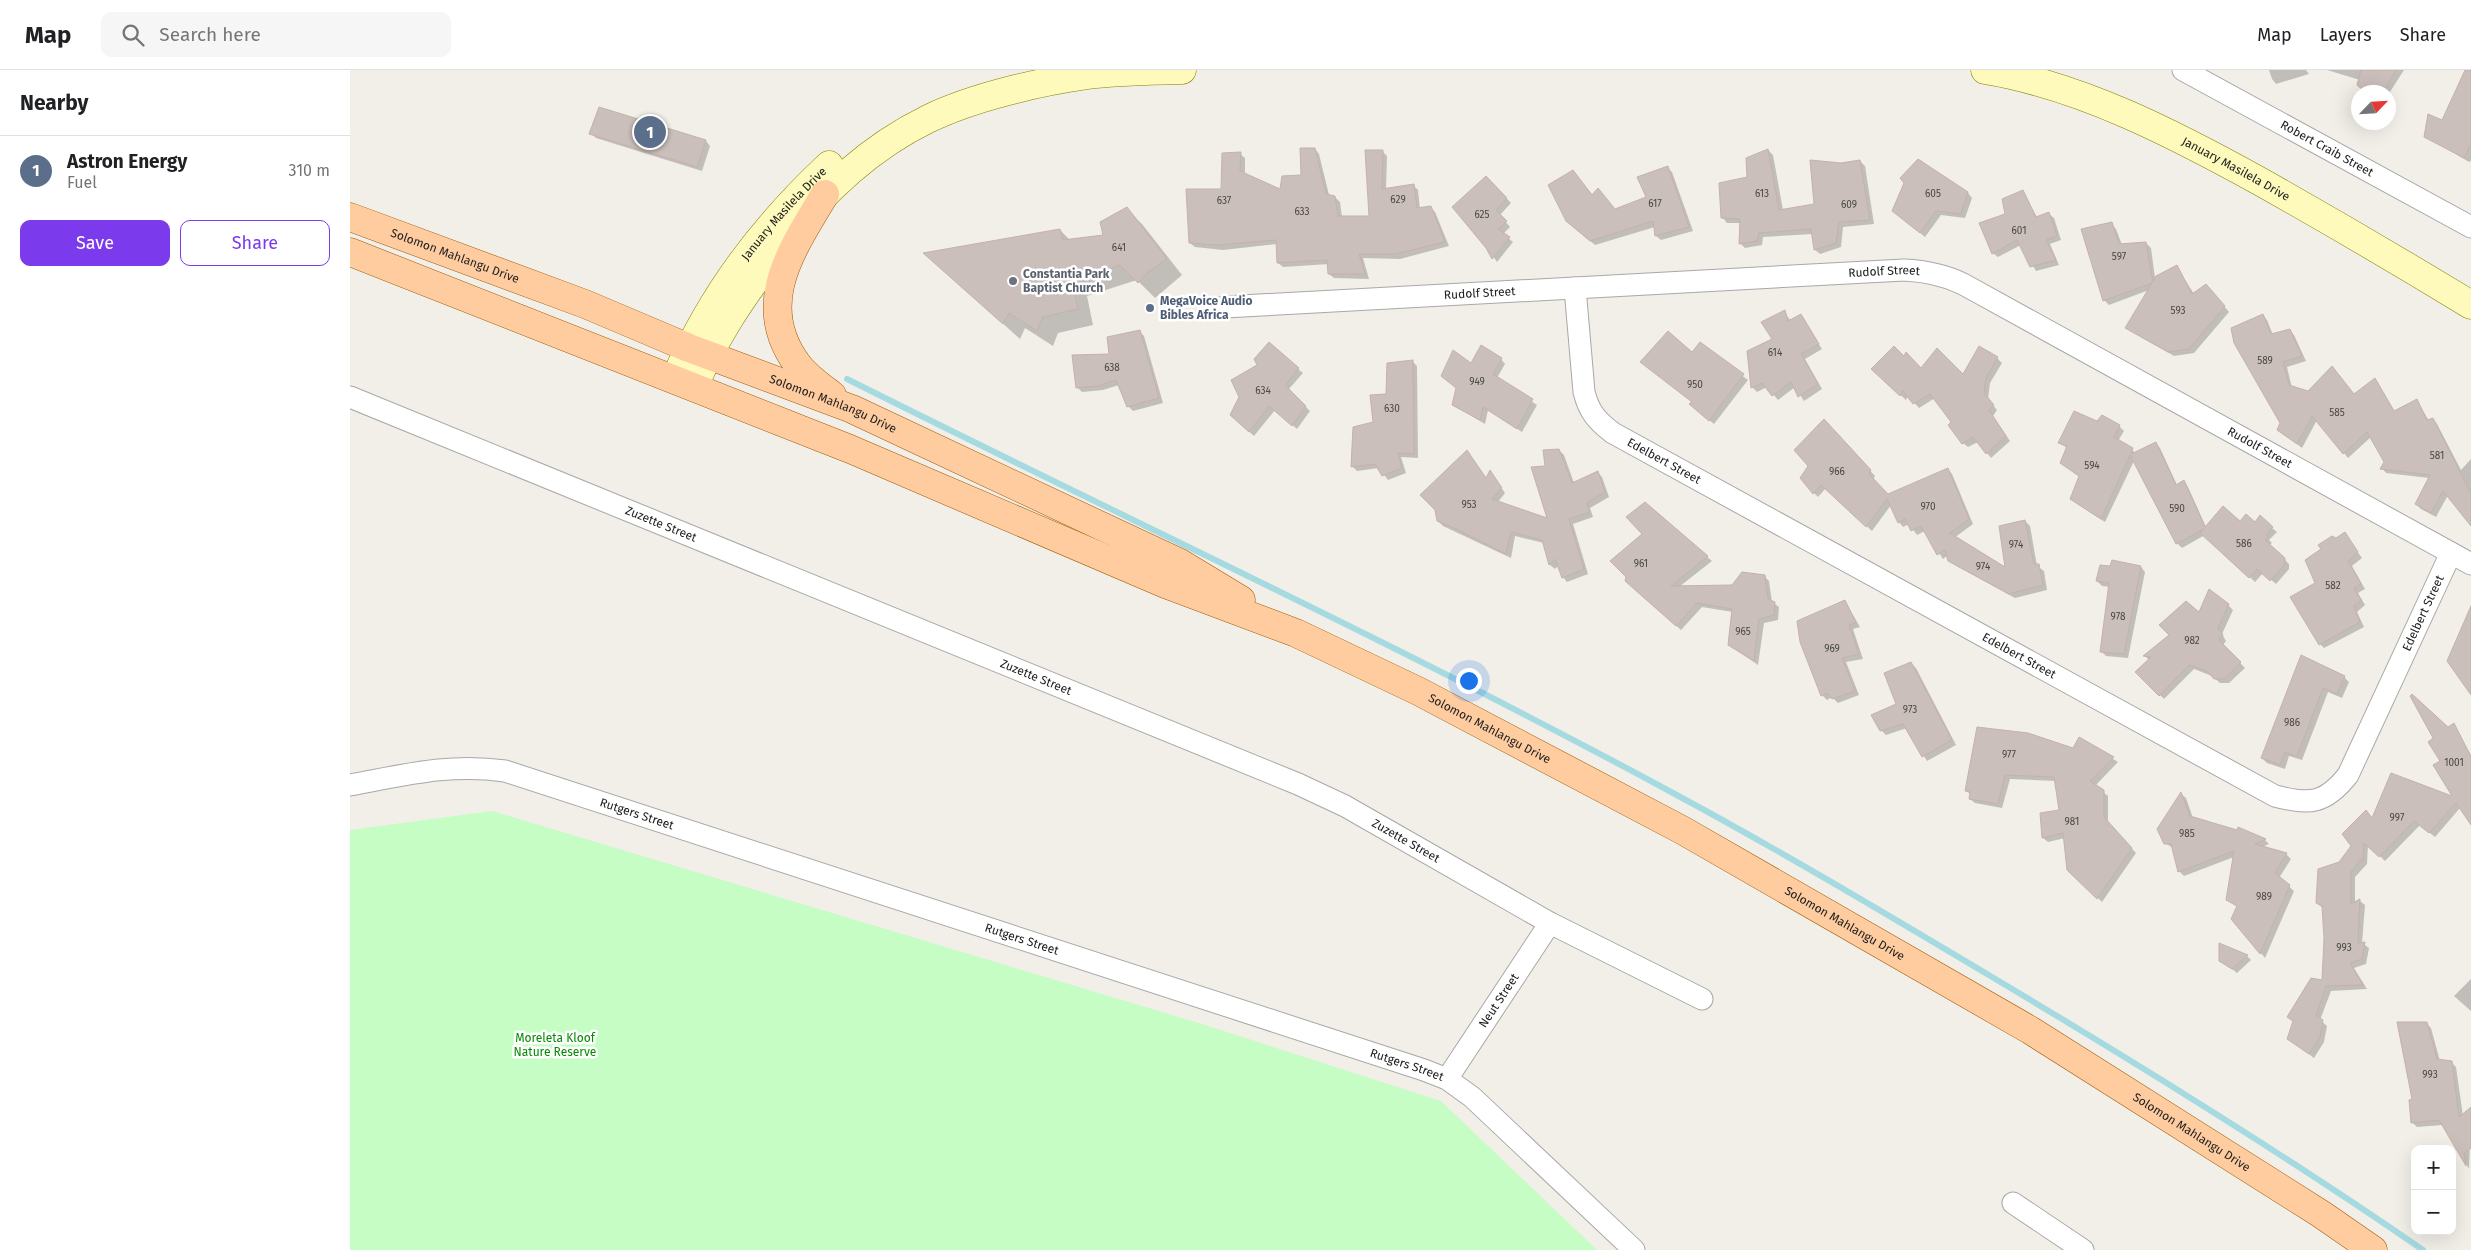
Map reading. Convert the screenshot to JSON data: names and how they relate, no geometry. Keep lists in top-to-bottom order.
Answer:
{
  "streets": {
    "main road": ["January Masilela Drive", "Solomon Mahlangu Drive"],
    "street": [
      "Robert Craib Street",
      "Rudolf Street",
      "Edelbert Street",
      "Zuzette Street",
      "Rutgers Street",
      "Neut Street"
    ]
  },
  "crossings": [
    ["January Masilela Drive", "Solomon Mahlangu Drive"],
    ["Rudolf Street", "Edelbert Street"],
    ["Zuzette Street", "Neut Street"],
    ["Rutgers Street", "Neut Street"]
  ],
  "parks": ["Moreleta Kloof Nature Reserve"],
  "places": ["Constantia Park Baptist Church", "MegaVoice Audio Bibles Africa"],
  "house_numbers": [
    "613",
    "605",
    "629",
    "637",
    "617",
    "609",
    "633",
    "625",
    "601",
    "641",
    "597",
    "593",
    "614",
    "589",
    "638",
    "949",
    "950",
    "634",
    "630",
    "585",
    "581",
    "594",
    "966",
    "953",
    "970",
    "590",
    "586",
    "974",
    "961",
    "974",
    "582",
    "978",
    "965",
    "982",
    "969",
    "973",
    "986",
    "977",
    "1001",
    "997",
    "981",
    "985",
    "989",
    "993",
    "993"
  ],
  "north": "top right",
  "page": {
    "header": "Map",
    "search": "Search here",
    "nav": ["Map", "Layers", "Share"],
    "heading": "Nearby",
    "pins": "1",
    "list": [
      {
        "mark": "1",
        "name": "Astron Energy",
        "note": "Fuel",
        "value": "310 m"
      }
    ],
    "buttons": ["Save", "Share"],
    "map_buttons": ["+", "−"]
  }
}
